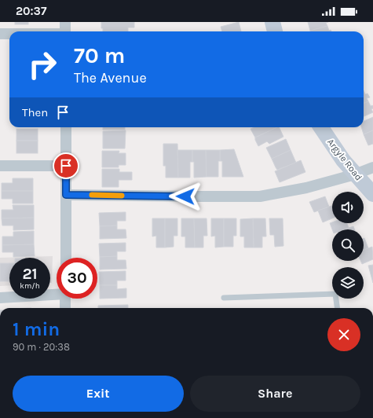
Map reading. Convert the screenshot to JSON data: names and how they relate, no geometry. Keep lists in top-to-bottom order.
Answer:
{
  "streets": {
    "main road": ["Argyle Road"]
  },
  "page": {
    "status": "20:37",
    "turn": ["70 m", "The Avenue"],
    "then": "Then",
    "speed": "21 km/h",
    "limit": "30",
    "heading": ["1 min", "90 m · 20:38"],
    "buttons": ["Exit", "Share"]
  }
}
